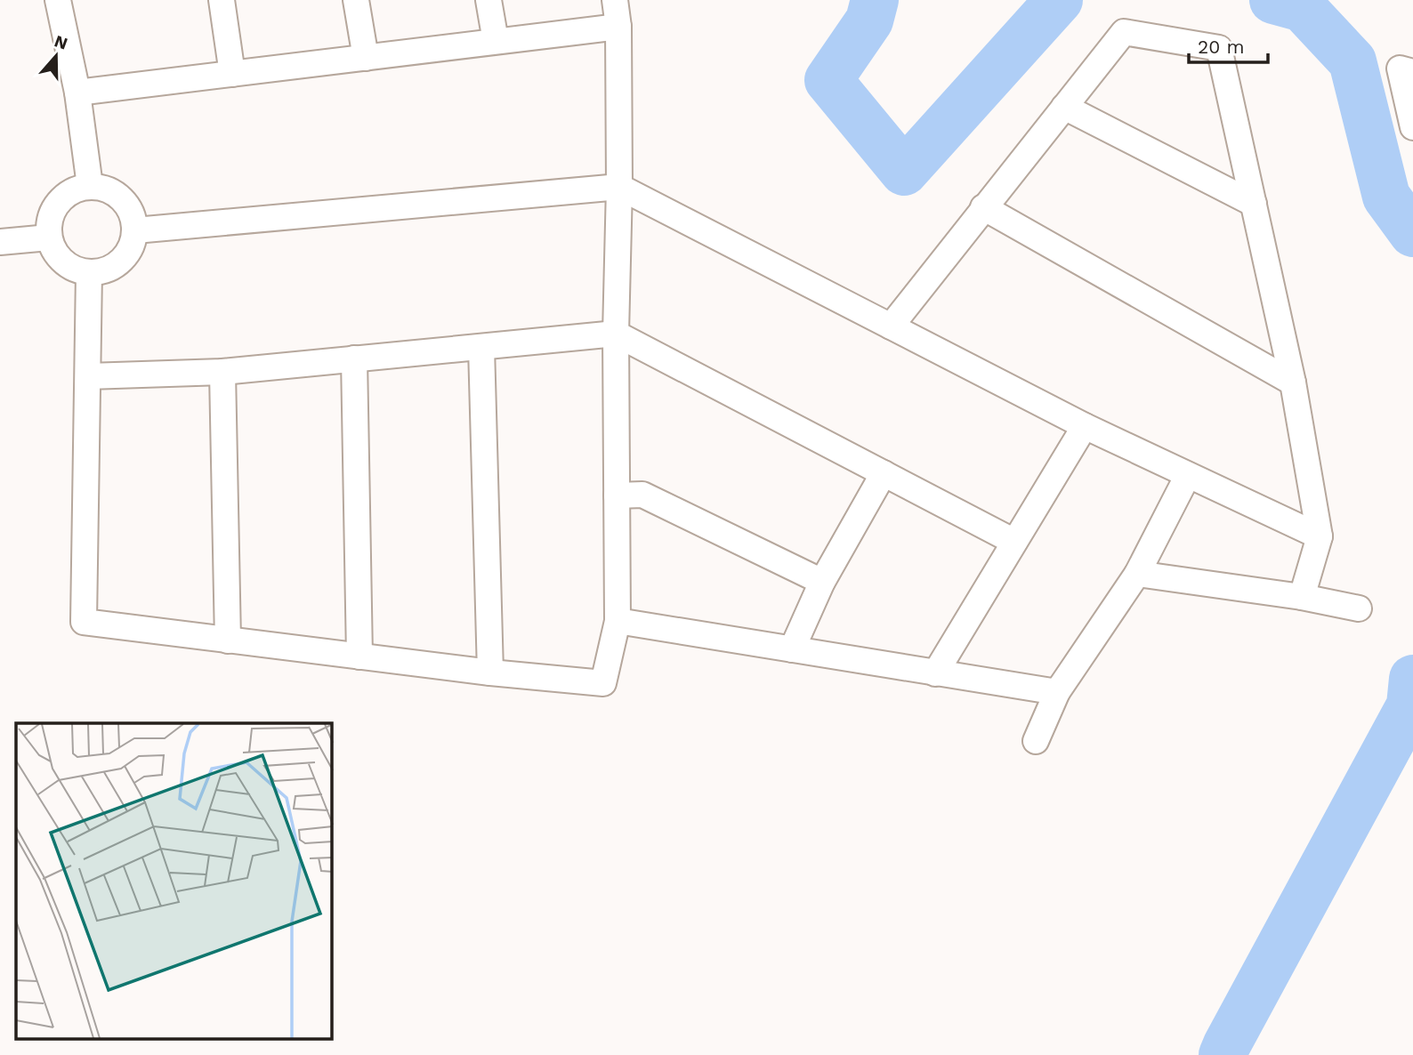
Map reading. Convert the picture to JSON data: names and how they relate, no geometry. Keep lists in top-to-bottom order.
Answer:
{
  "scale_bar": "20 m",
  "north": "top"
}
